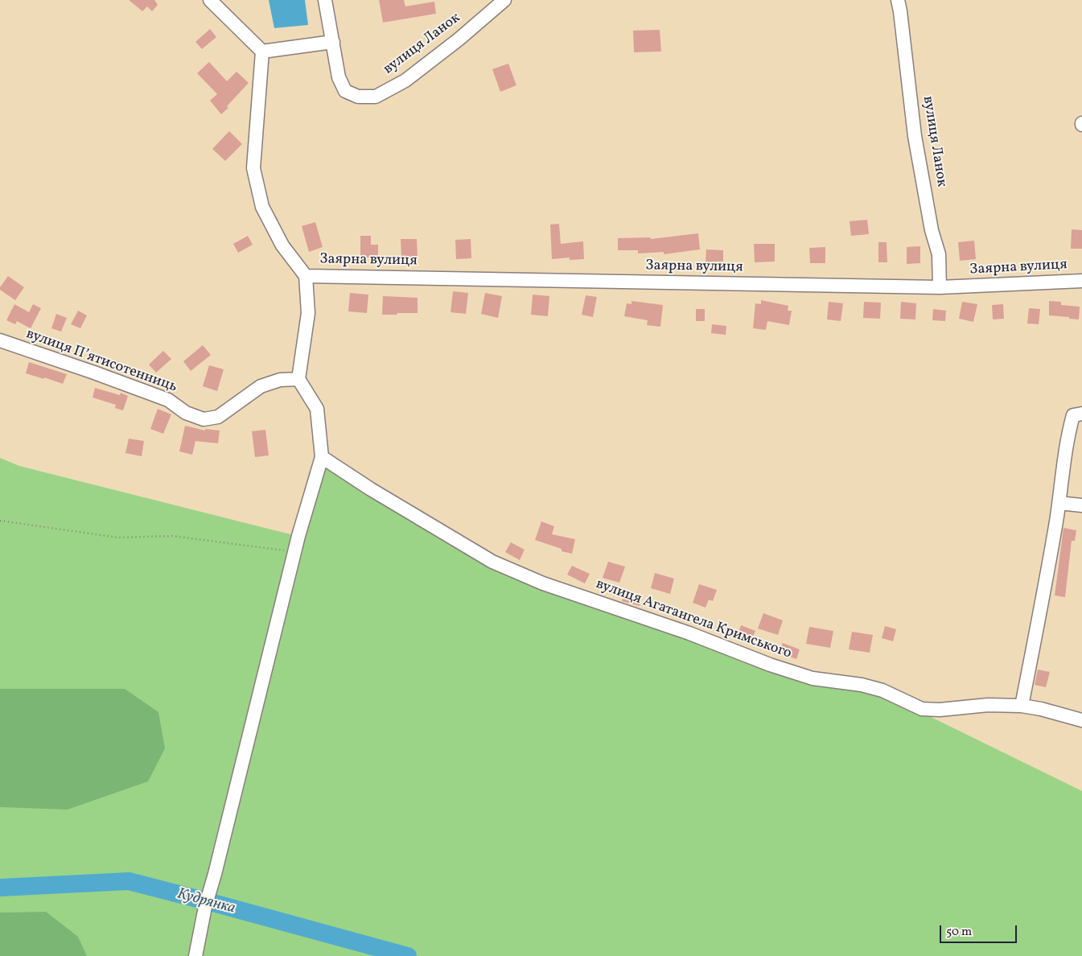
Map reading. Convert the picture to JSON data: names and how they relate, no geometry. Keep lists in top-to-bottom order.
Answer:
{
  "streets": {
    "street": [
      "вулиця Ланок",
      "Заярна вулиця",
      "вулиця Пʼятисотенниць",
      "вулиця Агатангела Кримського"
    ]
  },
  "crossings": [
    ["вулиця Ланок", "Заярна вулиця"]
  ],
  "water": ["Кудрянка"],
  "scale_bar": "50 m"
}
